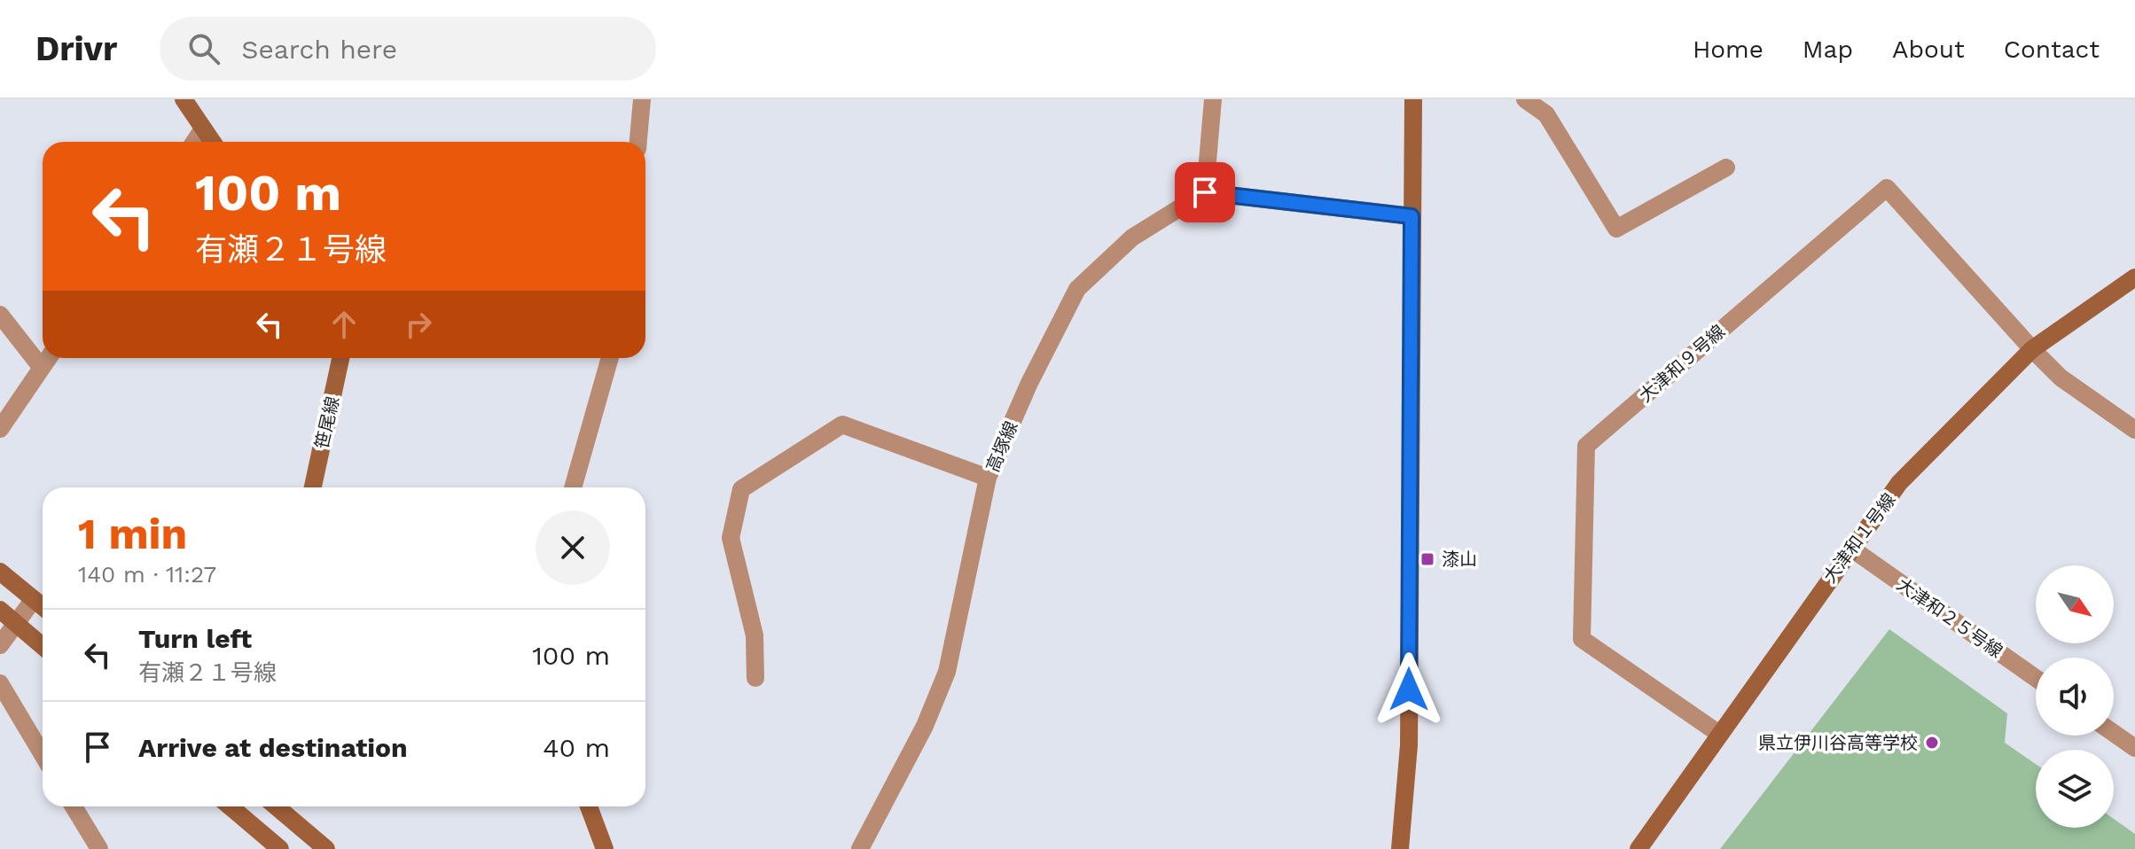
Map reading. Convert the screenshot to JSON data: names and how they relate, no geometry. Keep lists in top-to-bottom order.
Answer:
{
  "streets": {
    "street": [
      "大津和９号線",
      "笹尾線",
      "高塚線",
      "大津和１号線",
      "大津和２５号線"
    ]
  },
  "crossings": [
    ["大津和９号線", "大津和１号線"],
    ["大津和１号線", "大津和２５号線"]
  ],
  "places": {
    "transit": ["漆山"],
    "other": ["県立伊川谷高等学校"]
  },
  "north": "bottom right",
  "page": {
    "header": "Drivr",
    "search": "Search here",
    "nav": [
      "Home",
      "Map",
      "About",
      "Contact"
    ],
    "turn": ["100 m", "有瀬２１号線"],
    "heading": ["1 min", "140 m · 11:27"],
    "list": [
      {
        "name": "Turn left",
        "note": "有瀬２１号線",
        "value": "100 m"
      },
      {
        "name": "Arrive at destination",
        "value": "40 m"
      }
    ]
  }
}
